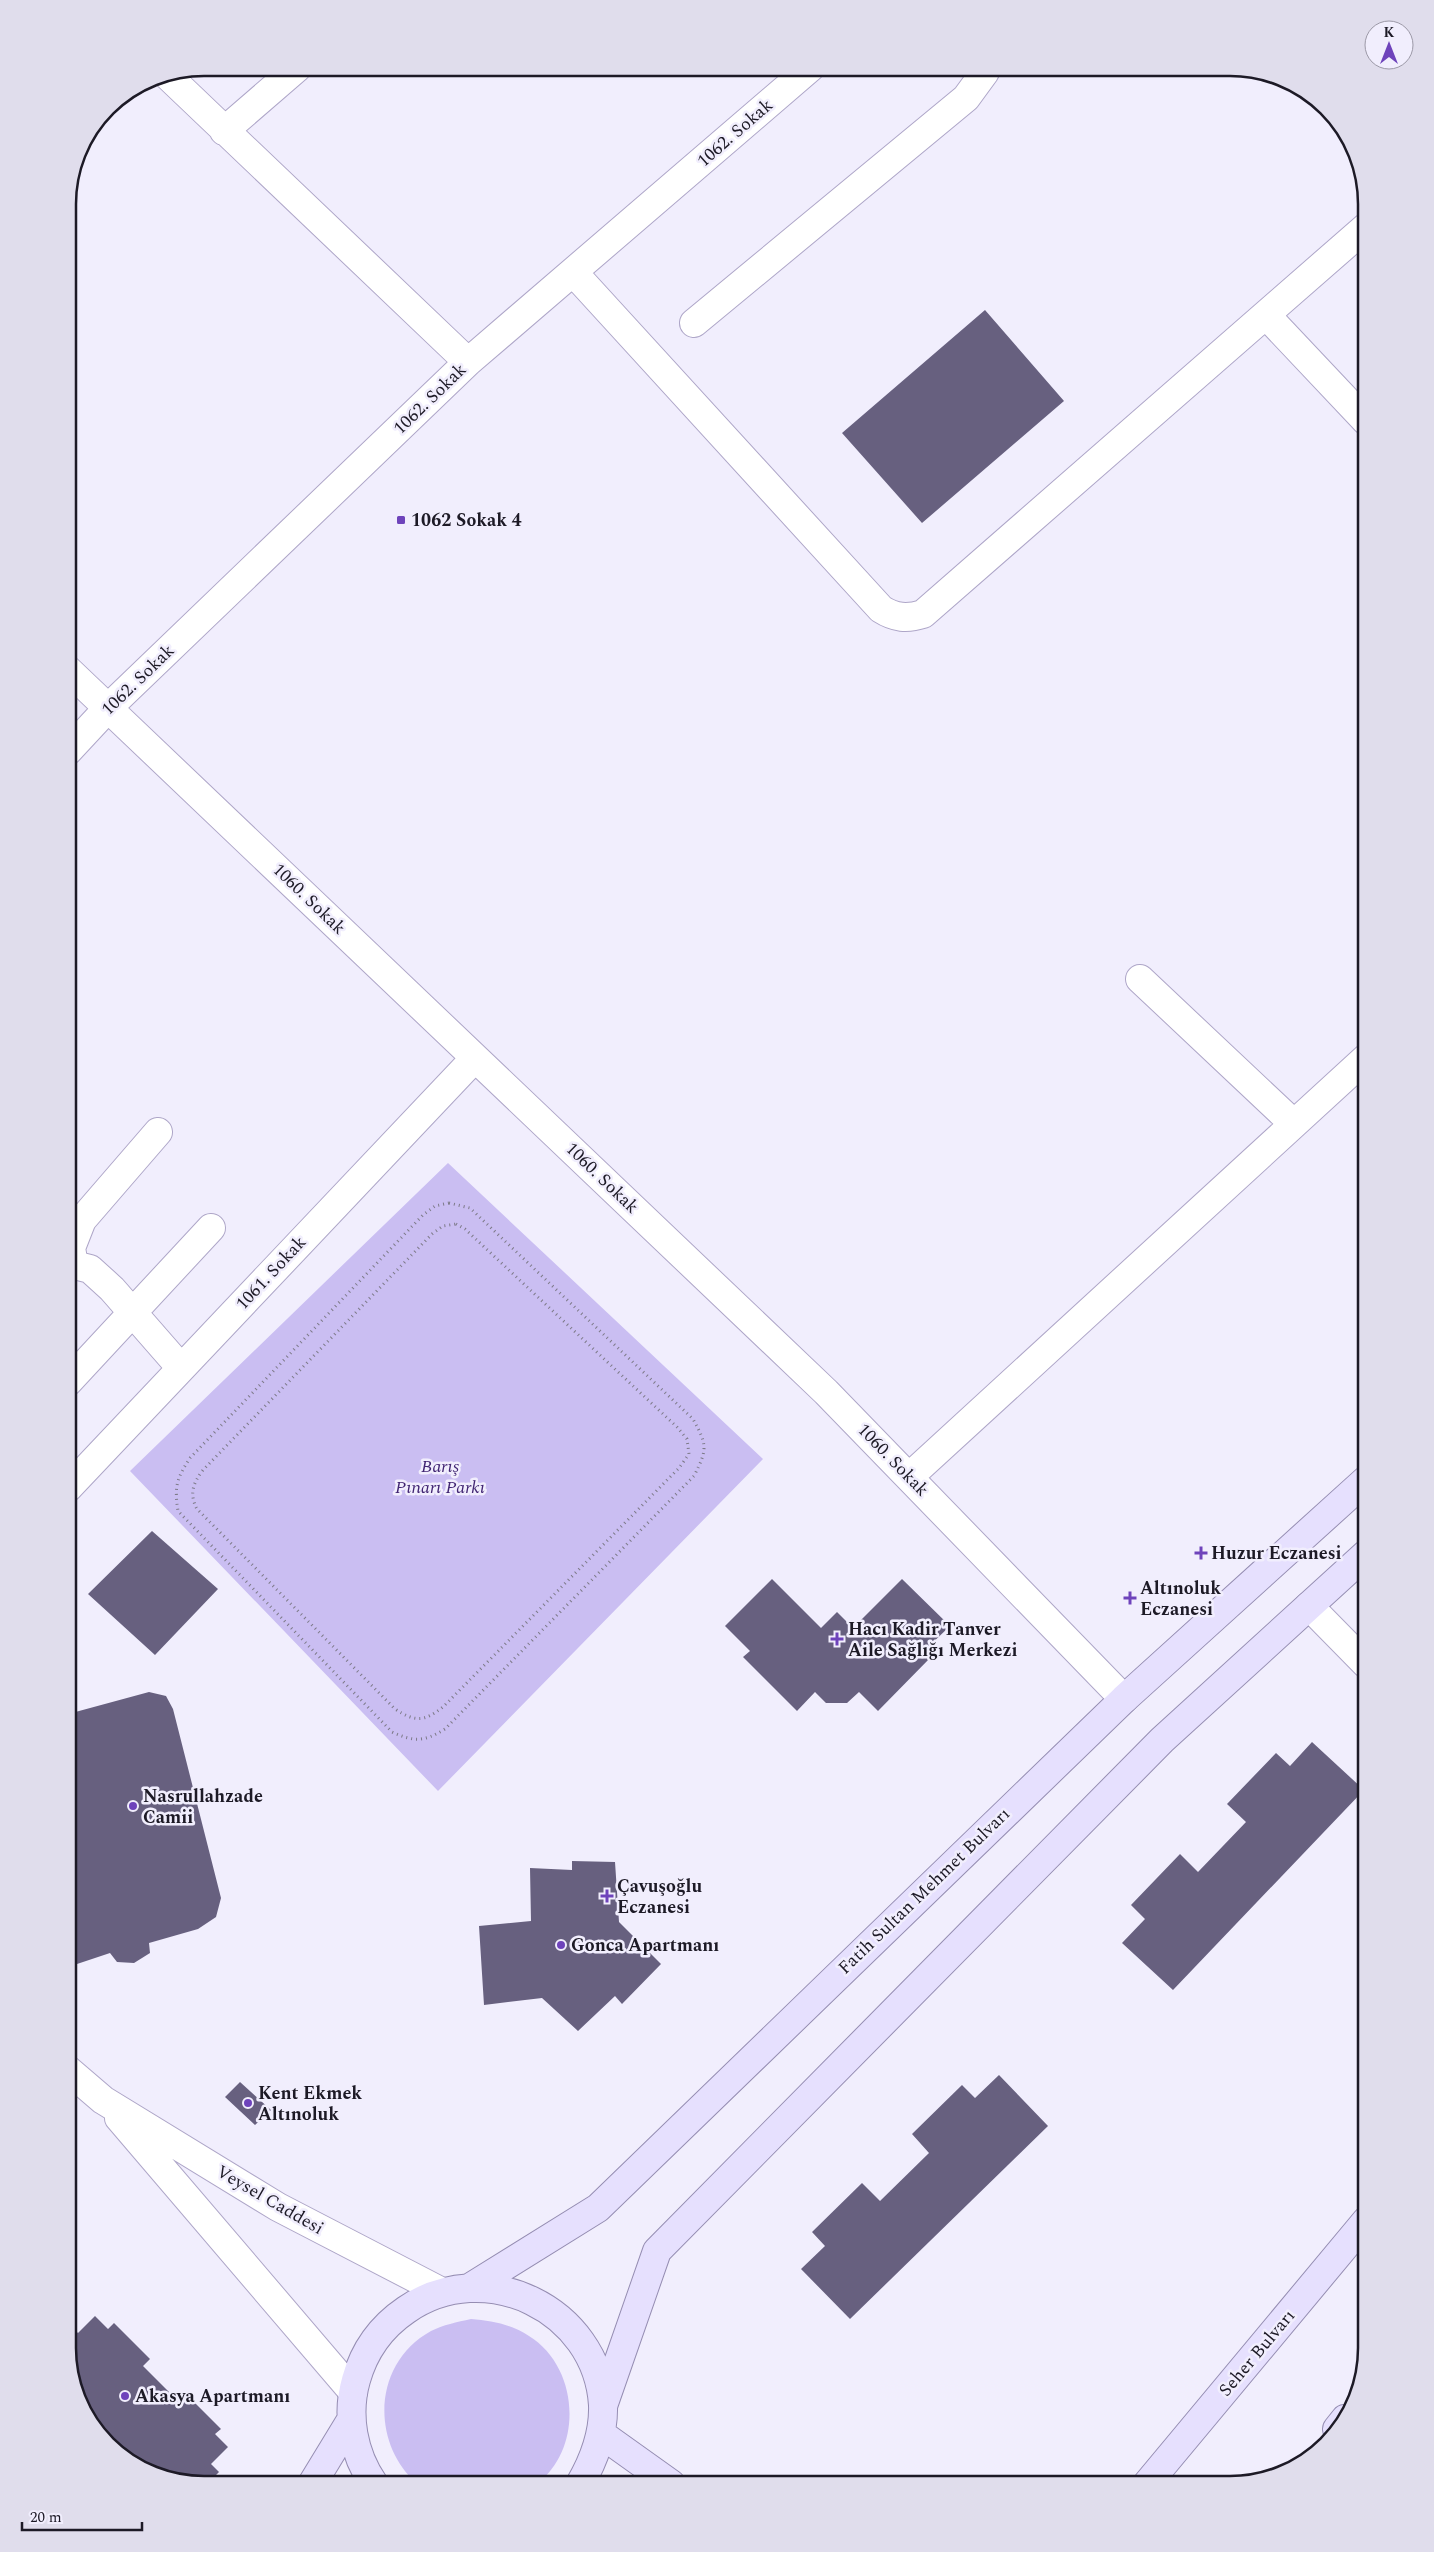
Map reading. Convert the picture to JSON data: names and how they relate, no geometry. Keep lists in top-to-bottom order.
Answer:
{
  "streets": {
    "main road": ["Fatih Sultan Mehmet Bulvarı", "Seher Bulvarı"],
    "street": [
      "1062. Sokak",
      "1060. Sokak",
      "1061. Sokak",
      "Veysel Caddesi"
    ]
  },
  "crossings": [
    ["1062. Sokak", "1060. Sokak"],
    ["1060. Sokak", "1061. Sokak"],
    ["1060. Sokak", "Fatih Sultan Mehmet Bulvarı"]
  ],
  "parks": ["Barış Pınarı Parkı"],
  "places": {
    "transit": ["1062 Sokak 4"],
    "health": [
      "Huzur Eczanesi",
      "Altınoluk Eczanesi",
      "Hacı Kadir Tanver Aile Sağlığı Merkezi",
      "Çavuşoğlu Eczanesi"
    ],
    "other": [
      "Nasrullahzade Camii",
      "Gonca Apartmanı",
      "Kent Ekmek Altınoluk",
      "Akasya Apartmanı"
    ]
  },
  "scale_bar": "20 m",
  "north": "top"
}
